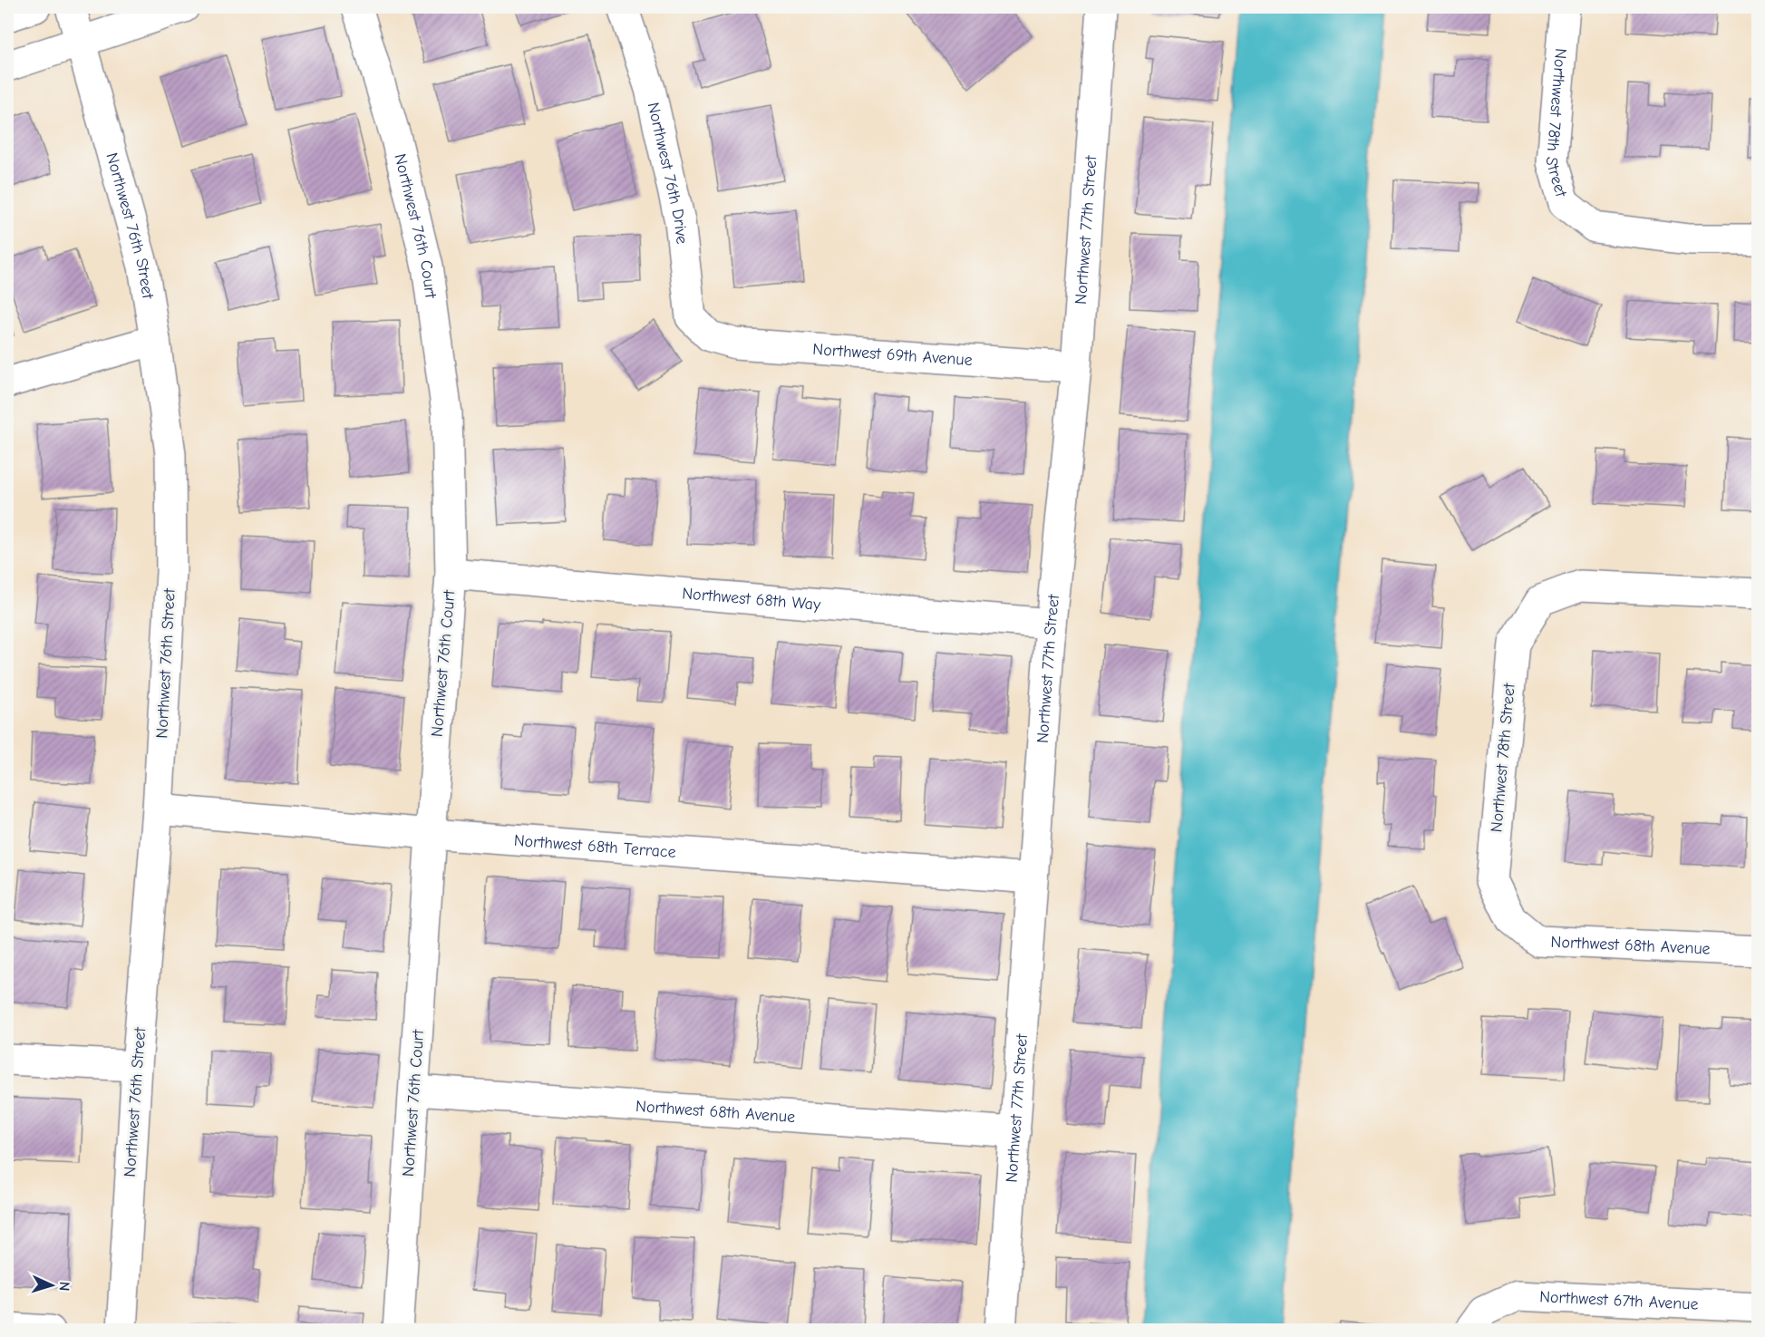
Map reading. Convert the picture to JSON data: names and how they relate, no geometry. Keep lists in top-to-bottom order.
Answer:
{
  "streets": {
    "street": [
      "Northwest 78th Street",
      "Northwest 76th Drive",
      "Northwest 76th Street",
      "Northwest 76th Court",
      "Northwest 77th Street",
      "Northwest 69th Avenue",
      "Northwest 68th Way",
      "Northwest 68th Terrace",
      "Northwest 68th Avenue",
      "Northwest 67th Avenue"
    ]
  },
  "crossings": [
    ["Northwest 78th Street", "Northwest 68th Avenue"],
    ["Northwest 76th Drive", "Northwest 69th Avenue"],
    ["Northwest 76th Street", "Northwest 68th Terrace"],
    ["Northwest 76th Court", "Northwest 68th Way"],
    ["Northwest 76th Court", "Northwest 68th Terrace"],
    ["Northwest 76th Court", "Northwest 68th Avenue"],
    ["Northwest 77th Street", "Northwest 69th Avenue"],
    ["Northwest 77th Street", "Northwest 68th Way"],
    ["Northwest 77th Street", "Northwest 68th Terrace"],
    ["Northwest 77th Street", "Northwest 68th Avenue"]
  ],
  "north": "right"
}
